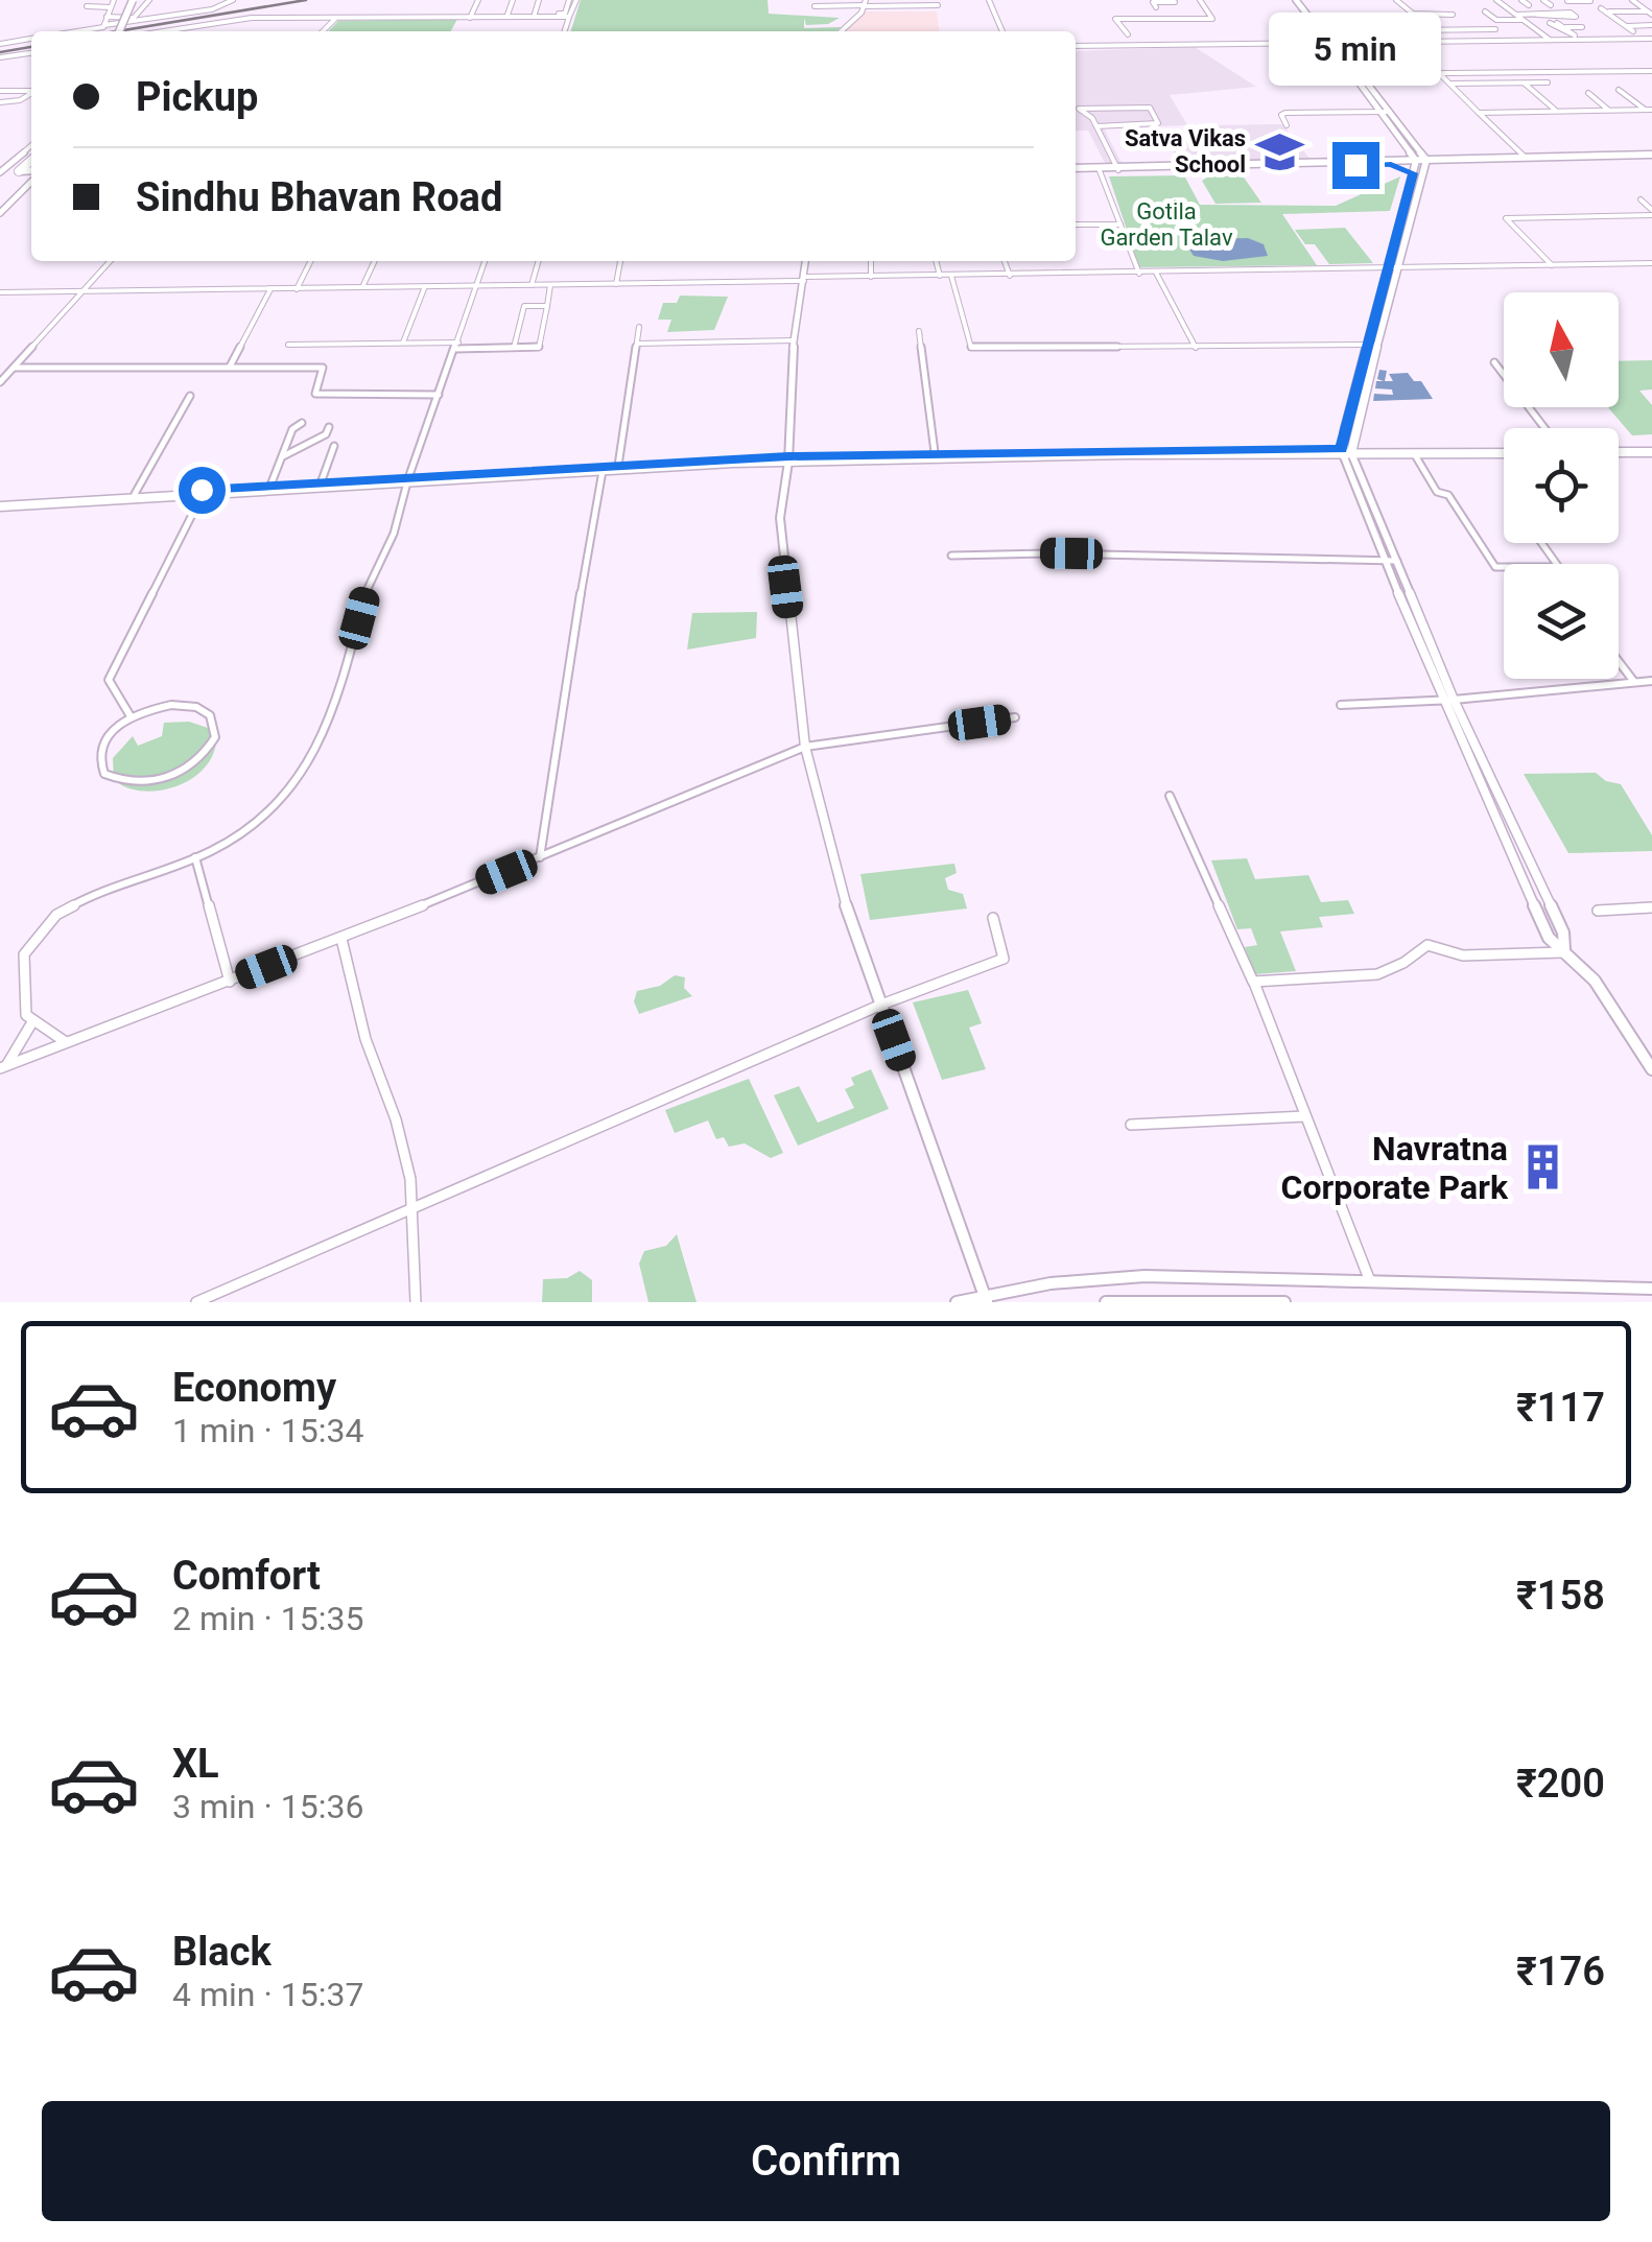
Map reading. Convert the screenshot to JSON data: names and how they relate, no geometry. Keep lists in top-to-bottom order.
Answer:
{
  "parks": ["Gotila Garden Talav"],
  "places": {
    "school or university": ["Satva Vikas School"],
    "building": ["Navratna Corporate Park"]
  },
  "north": "top",
  "page": {
    "bubble": "5 min",
    "banner": ["Pickup", "Sindhu Bhavan Road"],
    "list": [
      {
        "name": "Economy",
        "note": "1 min · 15:34",
        "value": "₹117"
      },
      {
        "name": "Comfort",
        "note": "2 min · 15:35",
        "value": "₹158"
      },
      {
        "name": "XL",
        "note": "3 min · 15:36",
        "value": "₹200"
      },
      {
        "name": "Black",
        "note": "4 min · 15:37",
        "value": "₹176"
      }
    ],
    "buttons": "Confirm"
  }
}
